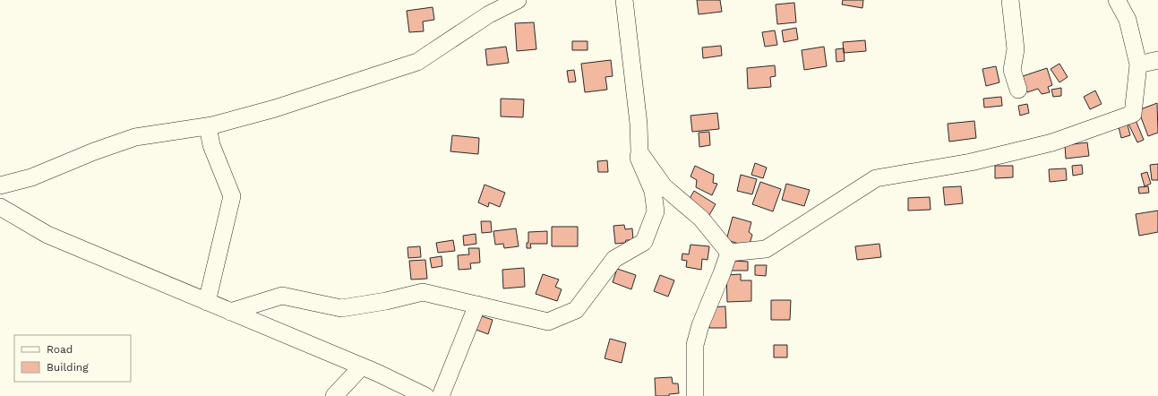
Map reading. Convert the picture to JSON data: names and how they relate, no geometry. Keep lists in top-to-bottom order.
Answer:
{
  "legend": ["Road", "Building"]
}
